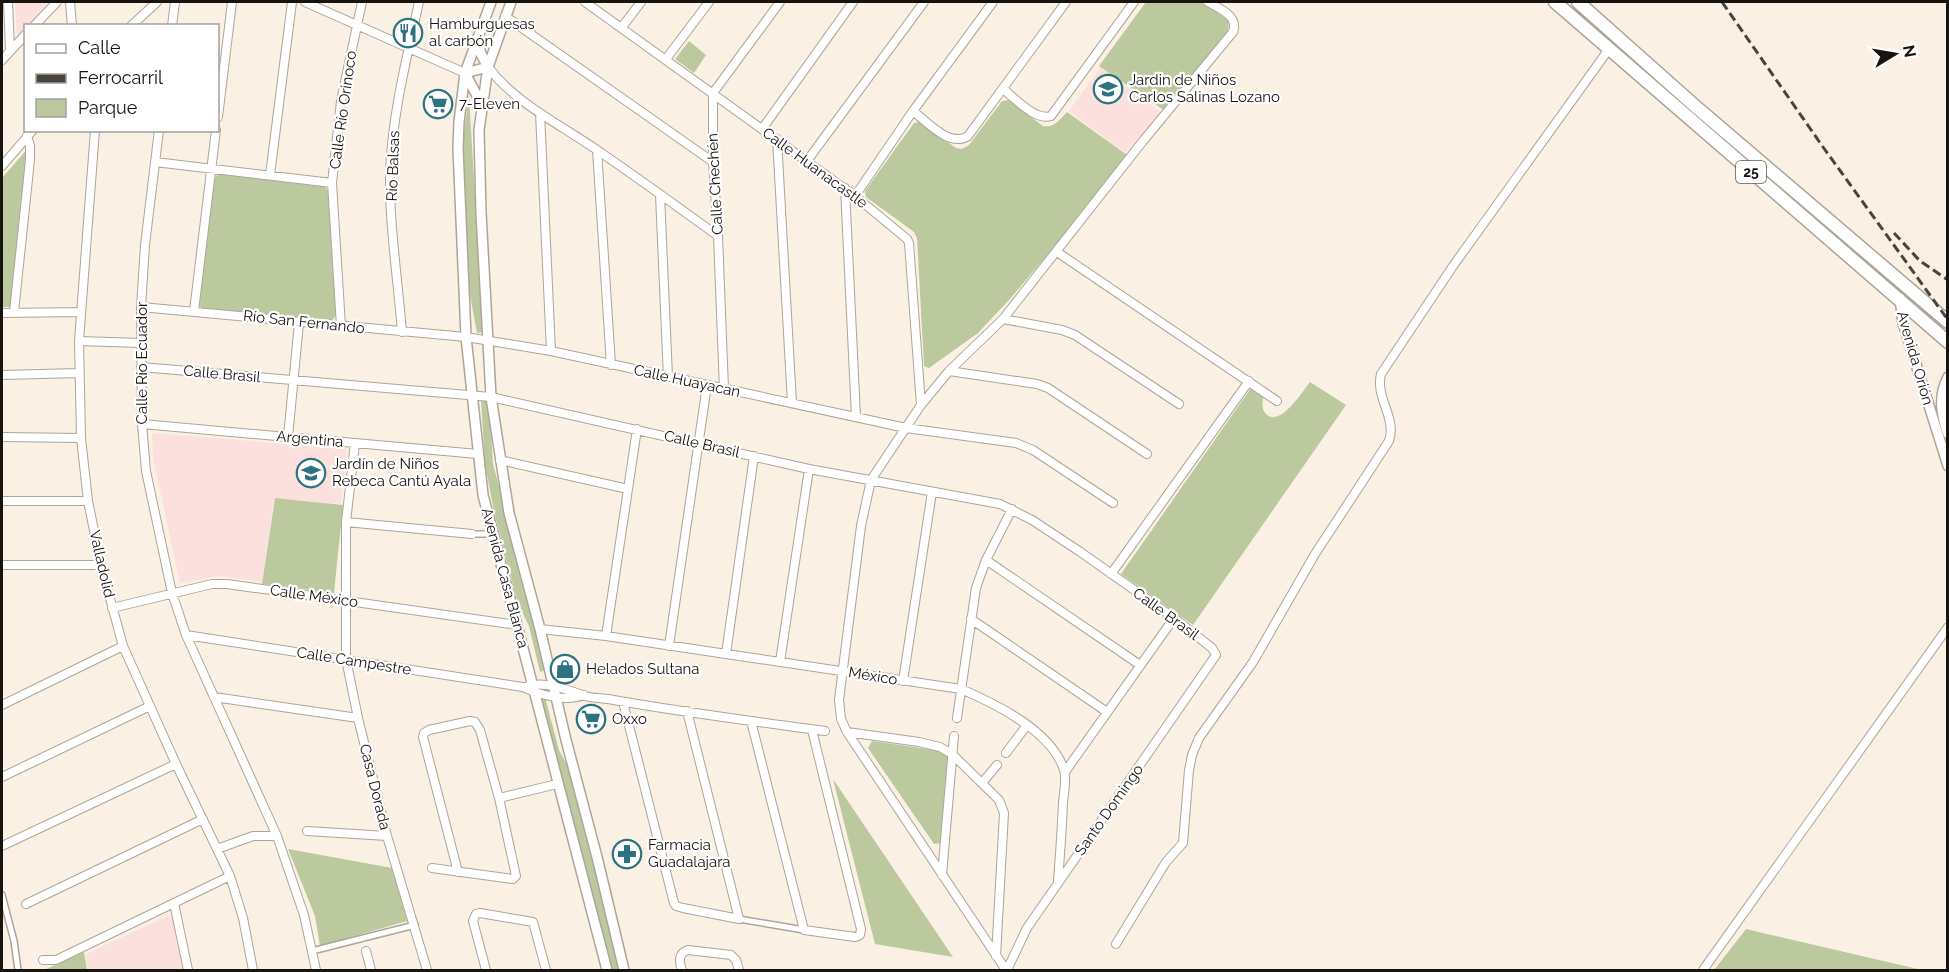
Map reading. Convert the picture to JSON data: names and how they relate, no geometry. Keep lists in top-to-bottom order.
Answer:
{
  "streets": {
    "main road": ["25"],
    "street": [
      "Calle Río Orinoco",
      "Río Balsas",
      "Calle Huanacastle",
      "Calle Chechén",
      "Río San Fernando",
      "Avenida Orión",
      "Calle Río Ecuador",
      "Calle Brasil",
      "Calle Huayacan",
      "Argentina",
      "Valladolid",
      "Avenida Casa Blanca",
      "Calle México",
      "Calle Campestre",
      "México",
      "Casa Dorada",
      "Santo Domingo"
    ]
  },
  "crossings": [
    ["Calle Río Orinoco", "Río San Fernando"],
    ["Río Balsas", "Río San Fernando"],
    ["Calle Huanacastle", "Calle Chechén"],
    ["25", "Avenida Orión"],
    ["Calle Chechén", "Calle Huayacan"],
    ["Río San Fernando", "Calle Río Ecuador"],
    ["Río San Fernando", "Calle Huayacan"],
    ["Río San Fernando", "Avenida Casa Blanca"],
    ["Calle Río Ecuador", "Calle Brasil"],
    ["Calle Río Ecuador", "Argentina"],
    ["Calle Río Ecuador", "Calle México"],
    ["Calle Río Ecuador", "Calle Campestre"],
    ["Calle Brasil", "Avenida Casa Blanca"],
    ["Calle Brasil", "Santo Domingo"],
    ["Calle Huayacan", "Avenida Casa Blanca"],
    ["Argentina", "Avenida Casa Blanca"],
    ["Argentina", "Casa Dorada"],
    ["Valladolid", "Calle México"],
    ["Avenida Casa Blanca", "Calle México"],
    ["Avenida Casa Blanca", "Calle Campestre"],
    ["Avenida Casa Blanca", "México"],
    ["Calle México", "Casa Dorada"],
    ["Calle Campestre", "Casa Dorada"]
  ],
  "places": {
    "restaurant": ["Hamburguesas al carbón"],
    "school or university": ["Jardin de Niños Carlos Salinas Lozano", "Jardín de Niños Rebeca Cantú Ayala"],
    "supermarket": ["7-Eleven", "Oxxo"],
    "shop": ["Helados Sultana"],
    "pharmacy": ["Farmacia Guadalajara"]
  },
  "legend": ["Calle", "Ferrocarril", "Parque"],
  "north": "right"
}
